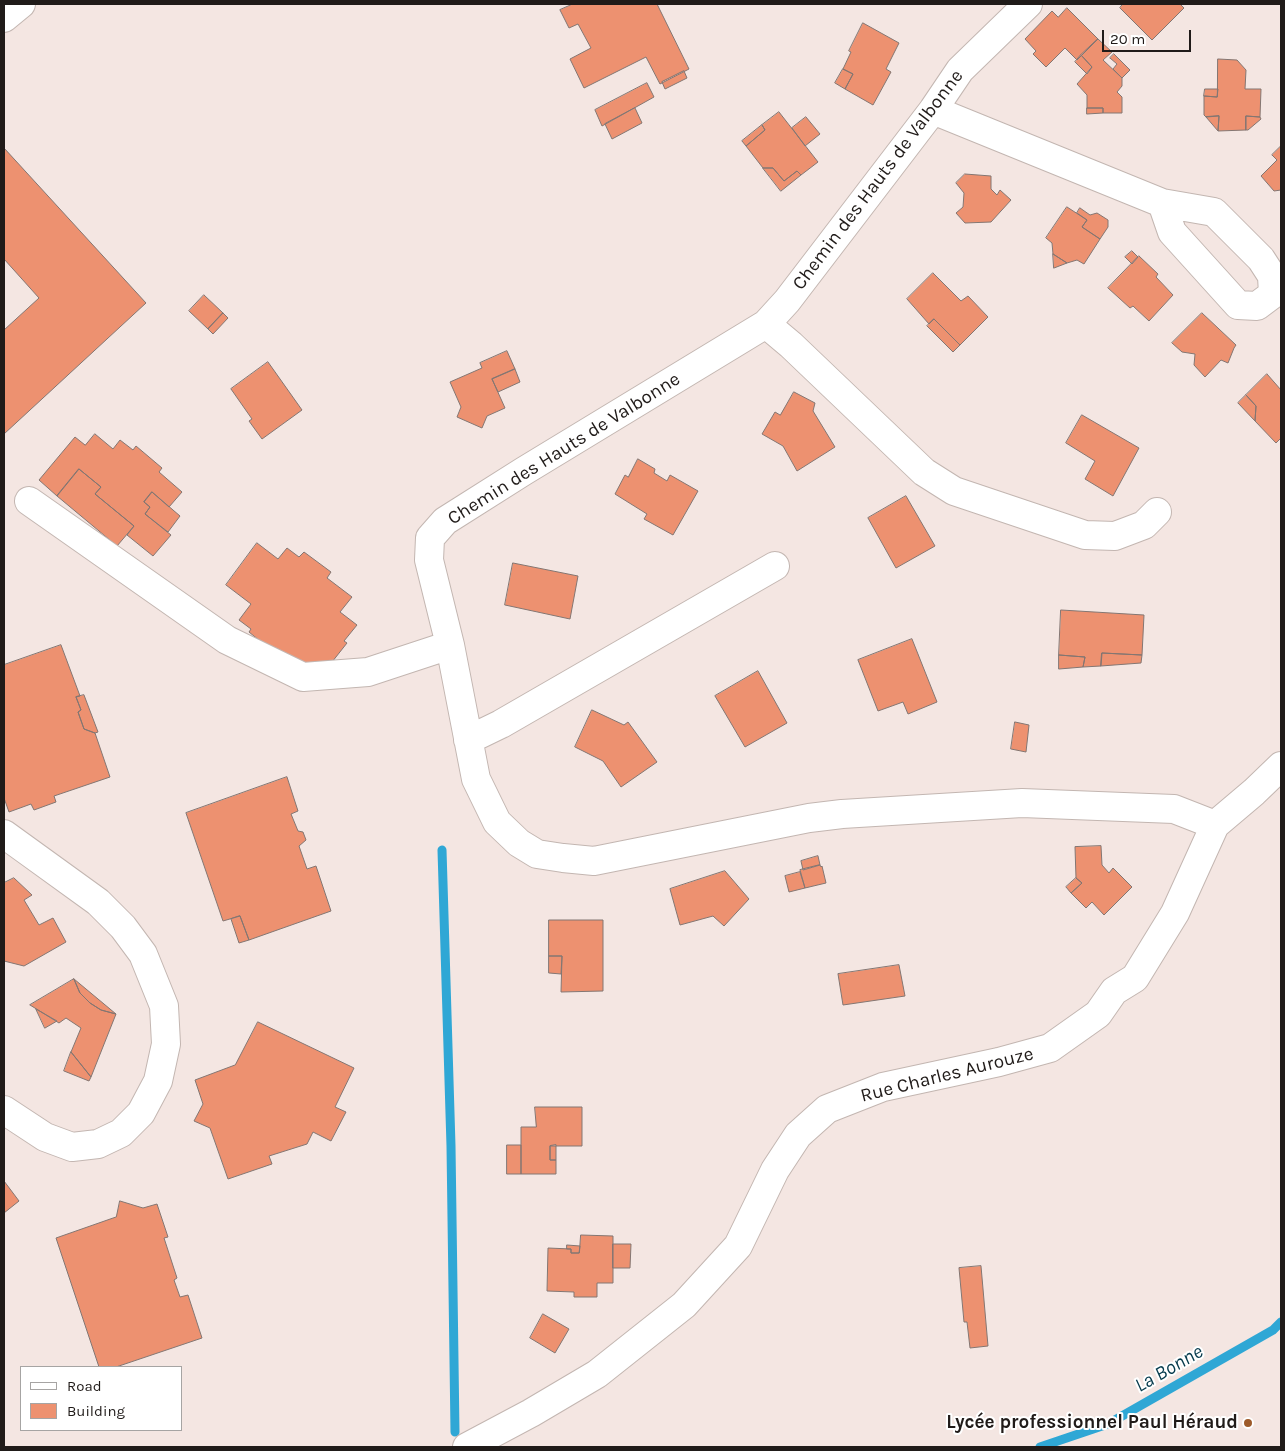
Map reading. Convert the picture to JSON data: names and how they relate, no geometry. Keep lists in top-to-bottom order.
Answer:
{
  "streets": {
    "street": ["Chemin des Hauts de Valbonne", "Rue Charles Aurouze"]
  },
  "crossings": [
    ["Chemin des Hauts de Valbonne", "Rue Charles Aurouze"]
  ],
  "water": ["La Bonne"],
  "places": ["Lycée professionnel Paul Héraud"],
  "legend": ["Road", "Building"],
  "scale_bar": "20 m"
}
